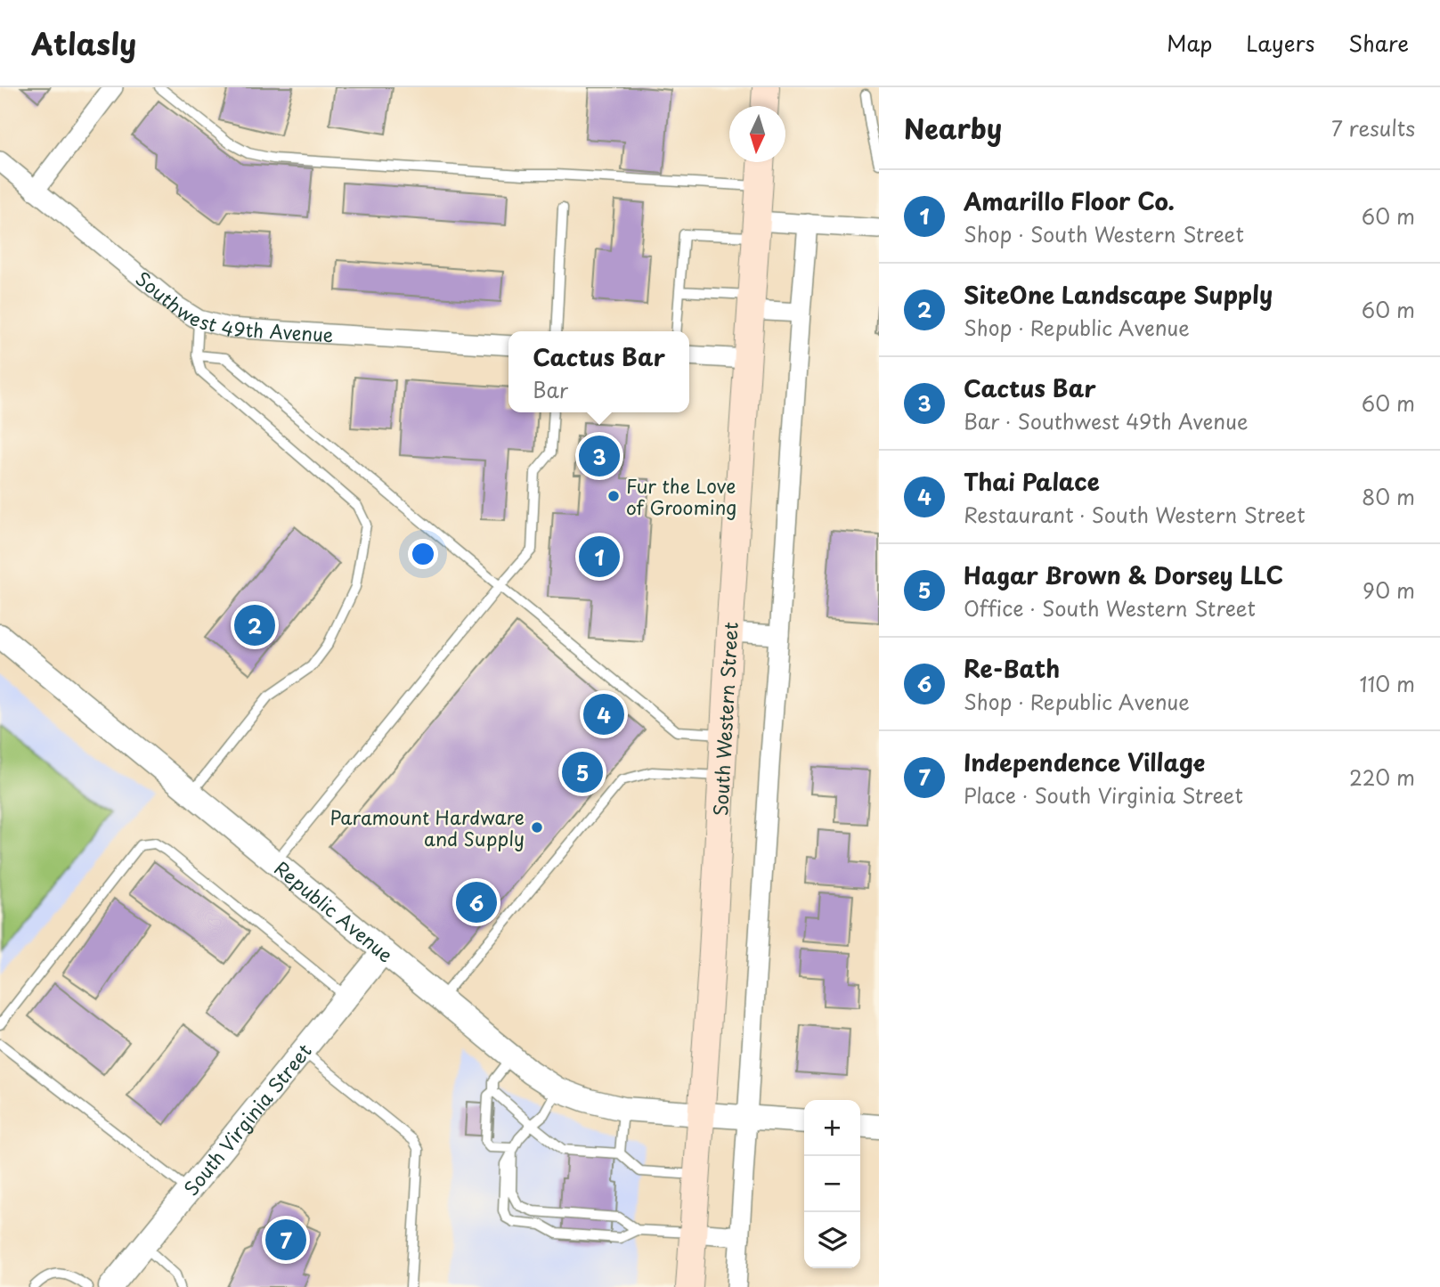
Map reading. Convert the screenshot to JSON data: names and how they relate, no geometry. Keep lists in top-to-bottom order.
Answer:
{
  "streets": {
    "main road": ["South Western Street"],
    "street": ["Southwest 49th Avenue", "Republic Avenue", "South Virginia Street"]
  },
  "crossings": [
    ["South Western Street", "Republic Avenue"],
    ["Republic Avenue", "South Virginia Street"]
  ],
  "places": ["Fur the Love of Grooming", "Paramount Hardware and Supply"],
  "north": "bottom",
  "page": {
    "header": "Atlasly",
    "nav": ["Map", "Layers", "Share"],
    "heading": ["Nearby", "7 results"],
    "list": [
      {
        "mark": "1",
        "name": "Amarillo Floor Co.",
        "note": "Shop · South Western Street",
        "value": "60 m"
      },
      {
        "mark": "2",
        "name": "SiteOne Landscape Supply",
        "note": "Shop · Republic Avenue",
        "value": "60 m"
      },
      {
        "mark": "3",
        "name": "Cactus Bar",
        "note": "Bar · Southwest 49th Avenue",
        "value": "60 m"
      },
      {
        "mark": "4",
        "name": "Thai Palace",
        "note": "Restaurant · South Western Street",
        "value": "80 m"
      },
      {
        "mark": "5",
        "name": "Hagar Brown & Dorsey LLC",
        "note": "Office · South Western Street",
        "value": "90 m"
      },
      {
        "mark": "6",
        "name": "Re-Bath",
        "note": "Shop · Republic Avenue",
        "value": "110 m"
      },
      {
        "mark": "7",
        "name": "Independence Village",
        "note": "Place · South Virginia Street",
        "value": "220 m"
      }
    ],
    "popup": ["Cactus Bar", "Bar"],
    "pins": [
      "3",
      "1",
      "2",
      "4",
      "5",
      "6",
      "7"
    ],
    "map_buttons": ["+", "−"]
  }
}
